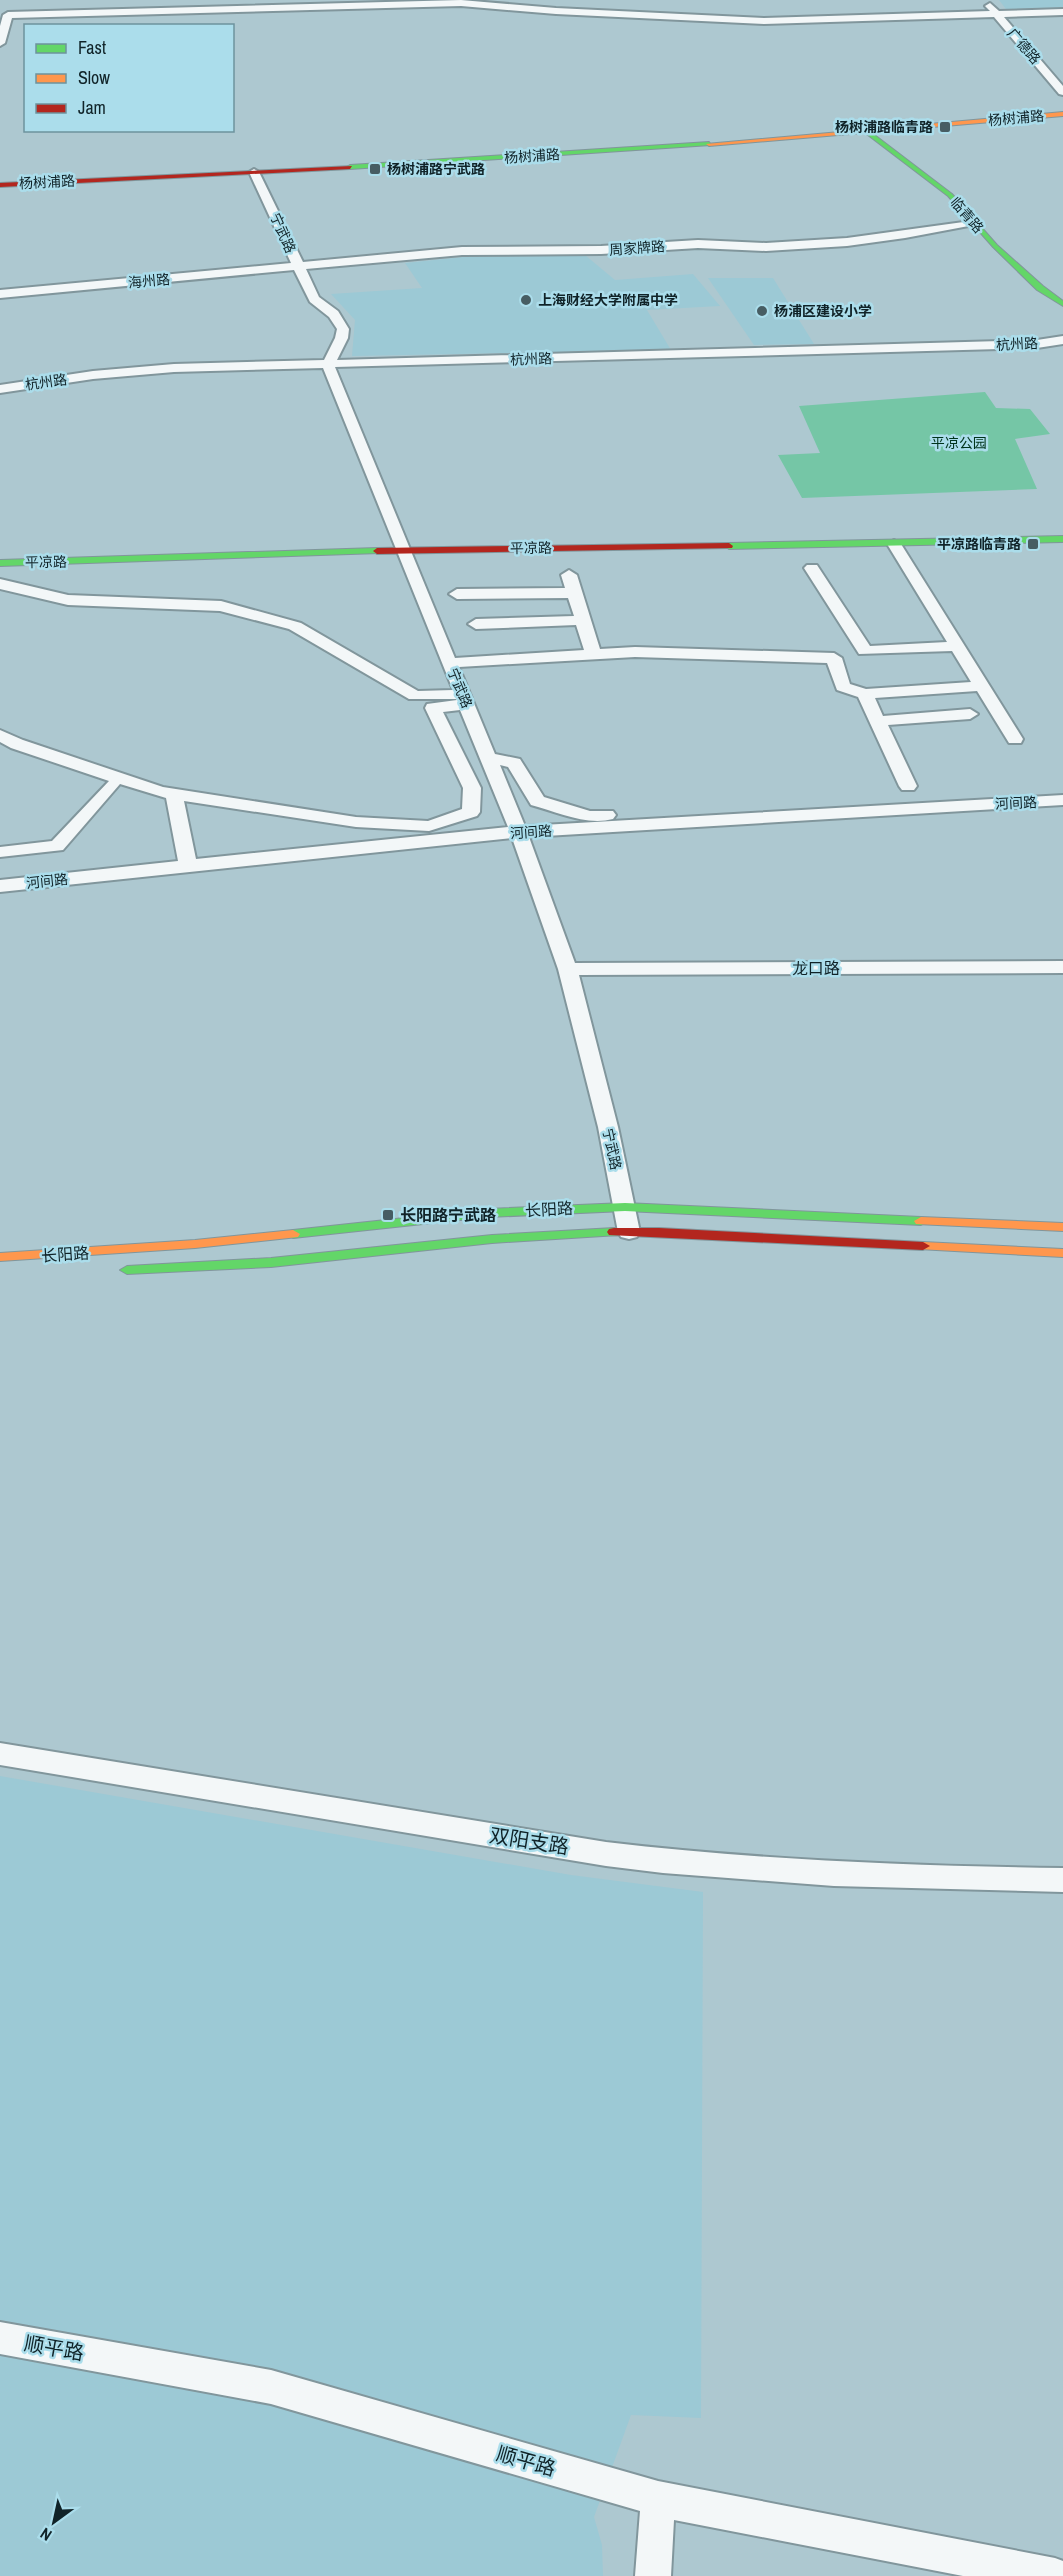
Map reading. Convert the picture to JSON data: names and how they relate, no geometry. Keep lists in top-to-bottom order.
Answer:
{
  "streets": {
    "main road": [
      "杨树浦路",
      "临青路",
      "平凉路",
      "长阳路"
    ],
    "street": [
      "广德路",
      "宁武路",
      "周家牌路",
      "海州路",
      "杭州路",
      "河间路",
      "龙口路",
      "双阳支路",
      "顺平路"
    ]
  },
  "crossings": [
    ["杨树浦路", "临青路"],
    ["杨树浦路", "宁武路"],
    ["临青路", "周家牌路"],
    ["宁武路", "周家牌路"],
    ["宁武路", "海州路"],
    ["宁武路", "杭州路"],
    ["宁武路", "平凉路"],
    ["宁武路", "河间路"],
    ["宁武路", "龙口路"],
    ["宁武路", "长阳路"],
    ["周家牌路", "海州路"]
  ],
  "parks": ["平凉公园"],
  "places": {
    "transit": [
      "杨树浦路临青路",
      "杨树浦路宁武路",
      "平凉路临青路",
      "长阳路宁武路"
    ],
    "other": ["上海财经大学附属中学", "杨浦区建设小学"]
  },
  "legend": ["Fast", "Slow", "Jam"],
  "north": "bottom left"
}
